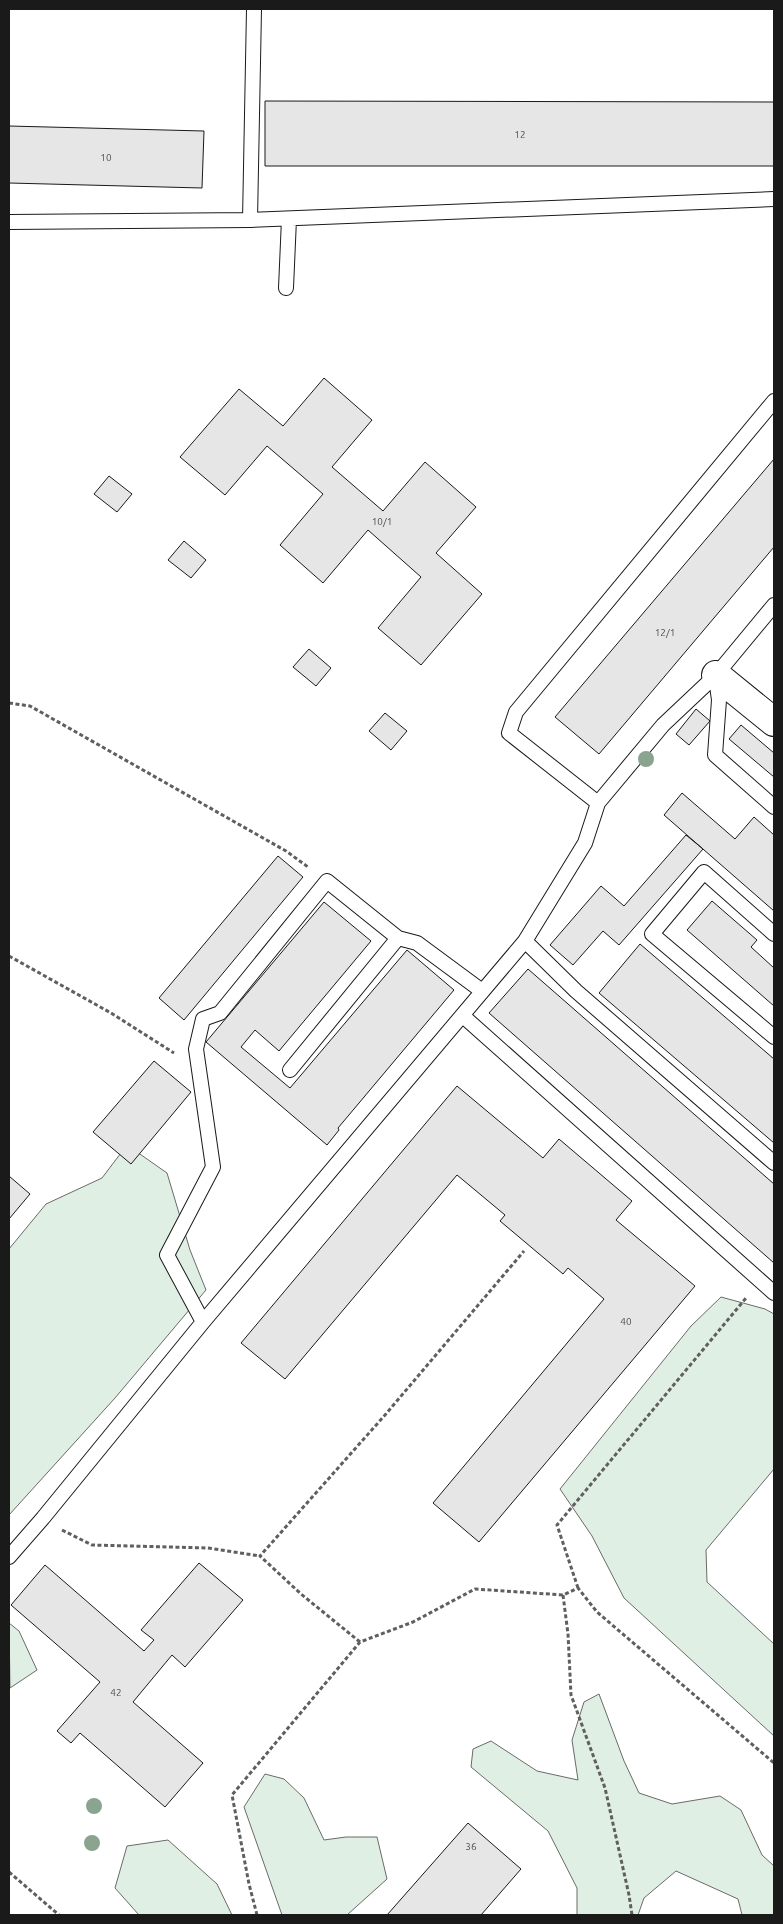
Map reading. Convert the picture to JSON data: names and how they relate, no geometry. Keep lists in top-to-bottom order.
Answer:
{
  "house_numbers": [
    "12",
    "10",
    "10/1",
    "12/1",
    "40",
    "42",
    "36"
  ]
}
